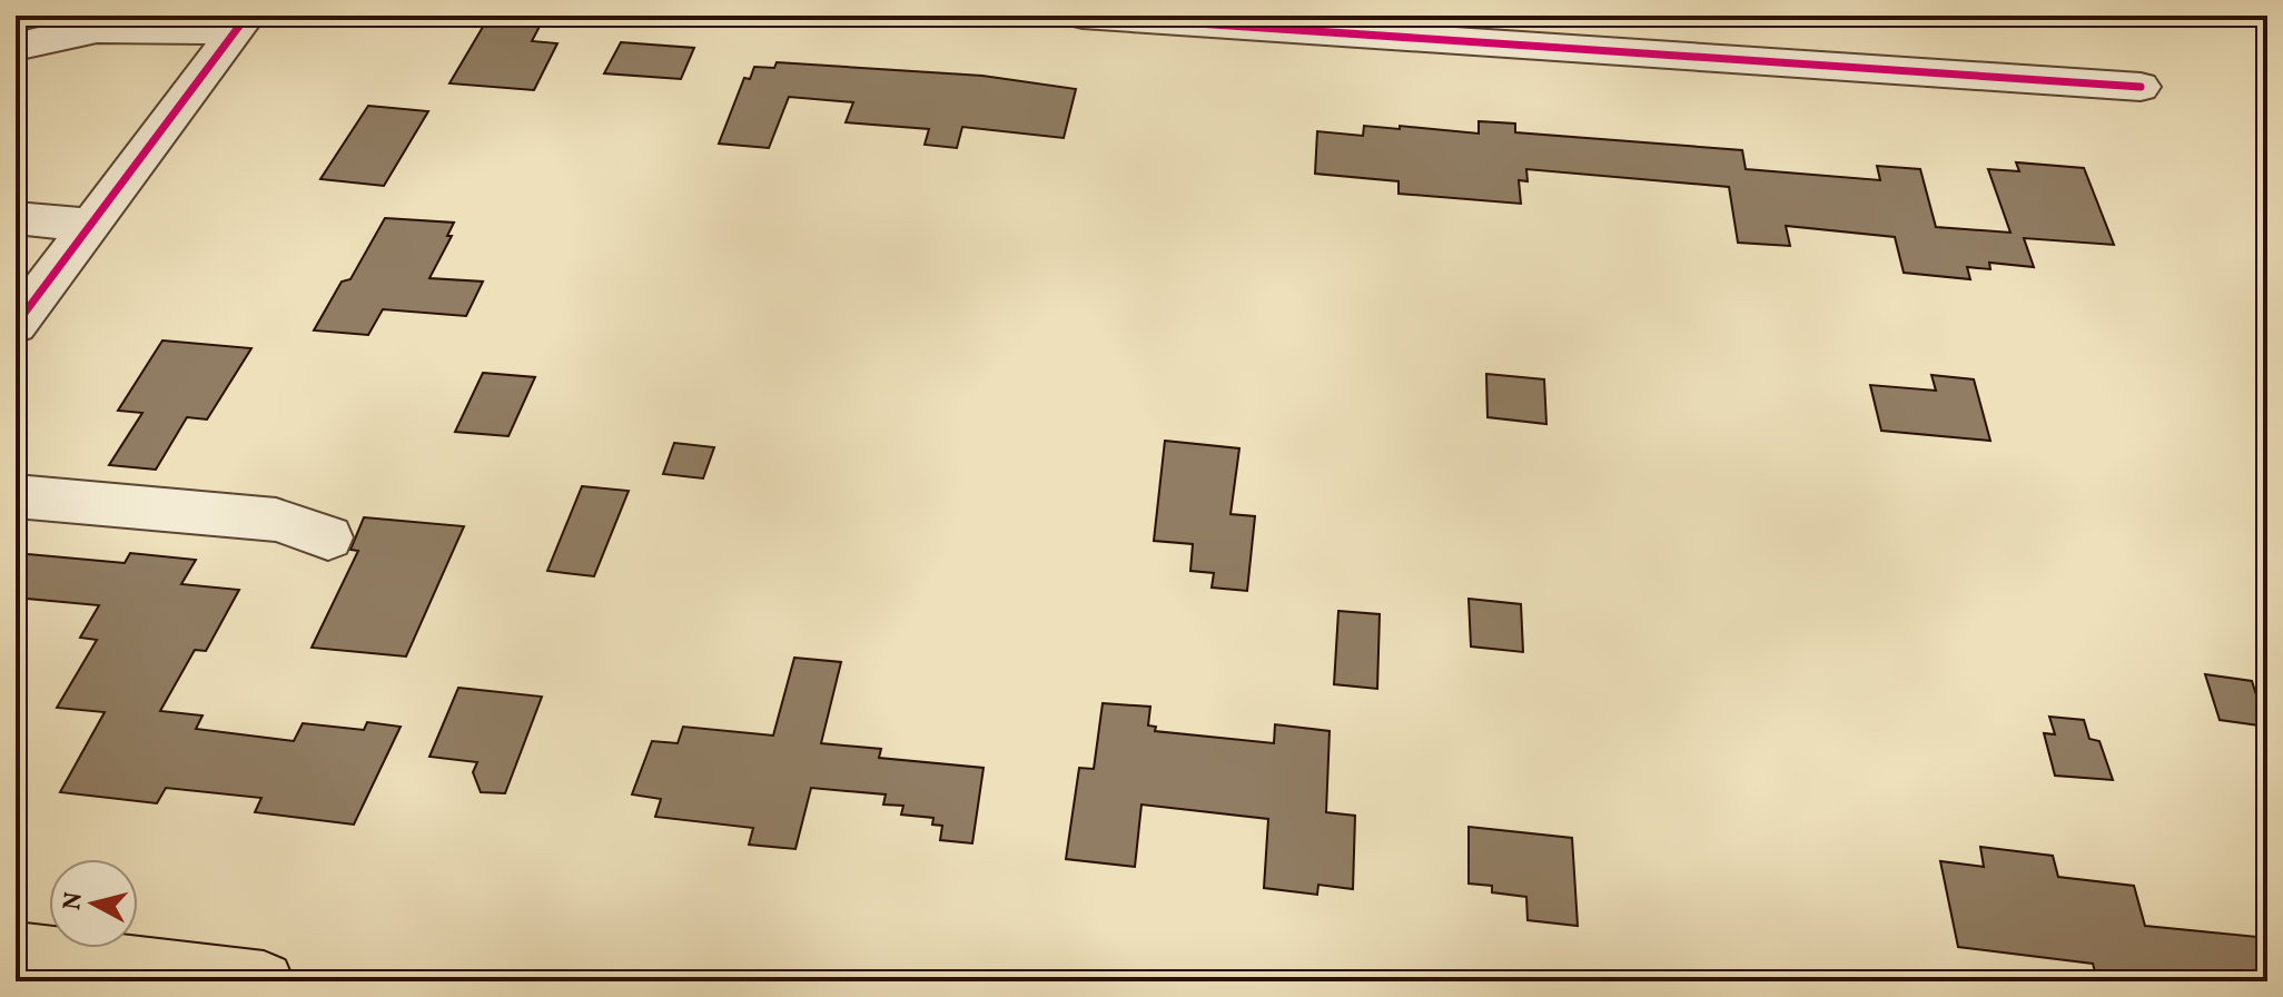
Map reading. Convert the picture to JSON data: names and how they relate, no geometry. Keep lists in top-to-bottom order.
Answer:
{
  "north": "left"
}
